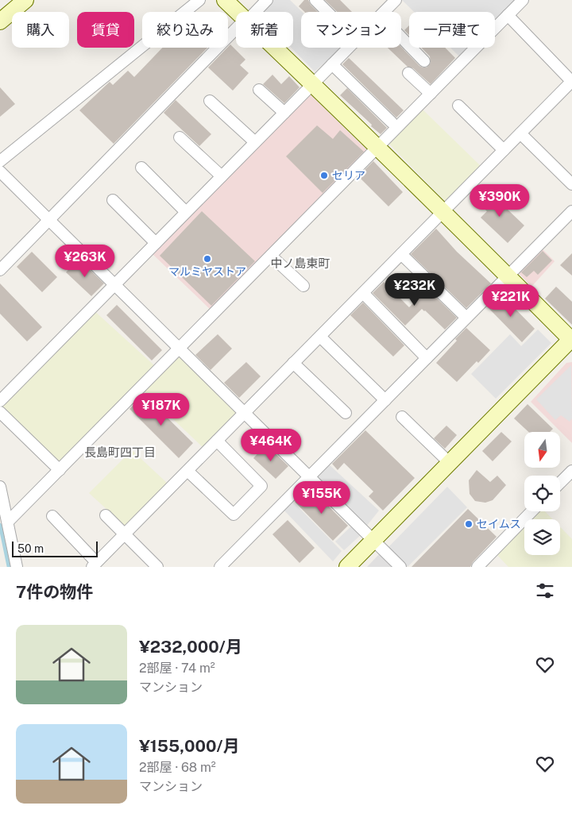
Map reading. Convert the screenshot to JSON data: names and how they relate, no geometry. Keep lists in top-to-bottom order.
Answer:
{
  "districts": ["中ノ島東町", "長島町四丁目"],
  "places": ["セリア", "マルミヤストア", "セイムス"],
  "scale_bar": "50 m",
  "north": "bottom",
  "page": {
    "chip": [
      "購入",
      "賃貸",
      "絞り込み",
      "新着",
      "マンション",
      "一戸建て"
    ],
    "price": [
      "¥390K",
      "¥263K",
      "¥232K",
      "¥221K",
      "¥187K",
      "¥464K",
      "¥155K"
    ],
    "scale": "50 m",
    "heading": "7件の物件",
    "list": [
      {
        "name": "¥232,000/月",
        "note": "2部屋 · 74 m² · マンション"
      },
      {
        "name": "¥155,000/月",
        "note": "2部屋 · 68 m² · マンション"
      }
    ]
  }
}
